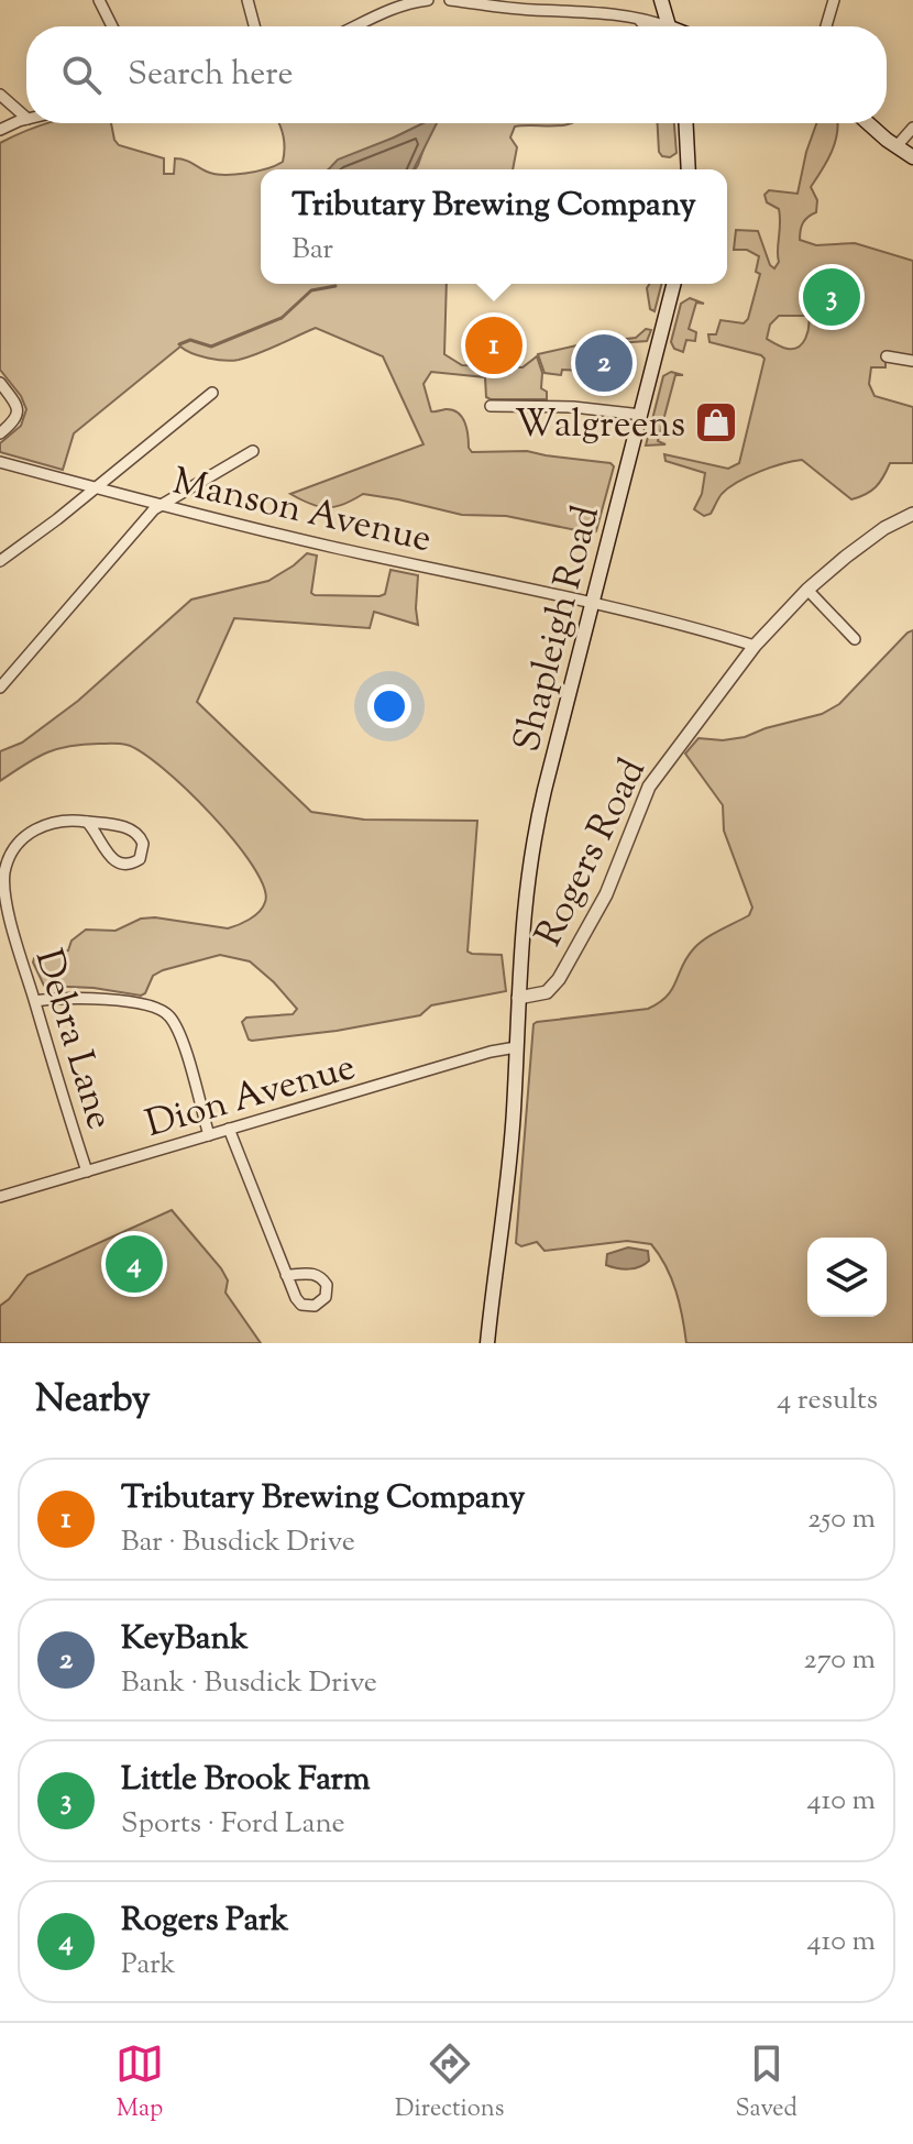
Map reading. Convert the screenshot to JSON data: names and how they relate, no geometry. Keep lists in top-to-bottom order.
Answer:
{
  "streets": {
    "main road": ["Shapleigh Road"],
    "street": [
      "Manson Avenue",
      "Rogers Road",
      "Debra Lane",
      "Dion Avenue"
    ]
  },
  "crossings": [
    ["Manson Avenue", "Shapleigh Road"],
    ["Manson Avenue", "Rogers Road"],
    ["Shapleigh Road", "Rogers Road"],
    ["Debra Lane", "Dion Avenue"]
  ],
  "places": {
    "shop": ["Walgreens"]
  },
  "page": {
    "search": "Search here",
    "popup": ["Tributary Brewing Company", "Bar"],
    "pins": [
      "3",
      "1",
      "2",
      "4"
    ],
    "heading": ["Nearby", "4 results"],
    "list": [
      {
        "mark": "1",
        "name": "Tributary Brewing Company",
        "note": "Bar · Busdick Drive",
        "value": "250 m"
      },
      {
        "mark": "2",
        "name": "KeyBank",
        "note": "Bank · Busdick Drive",
        "value": "270 m"
      },
      {
        "mark": "3",
        "name": "Little Brook Farm",
        "note": "Sports · Ford Lane",
        "value": "410 m"
      },
      {
        "mark": "4",
        "name": "Rogers Park",
        "note": "Park",
        "value": "410 m"
      }
    ],
    "nav": ["Map", "Directions", "Saved"]
  }
}
